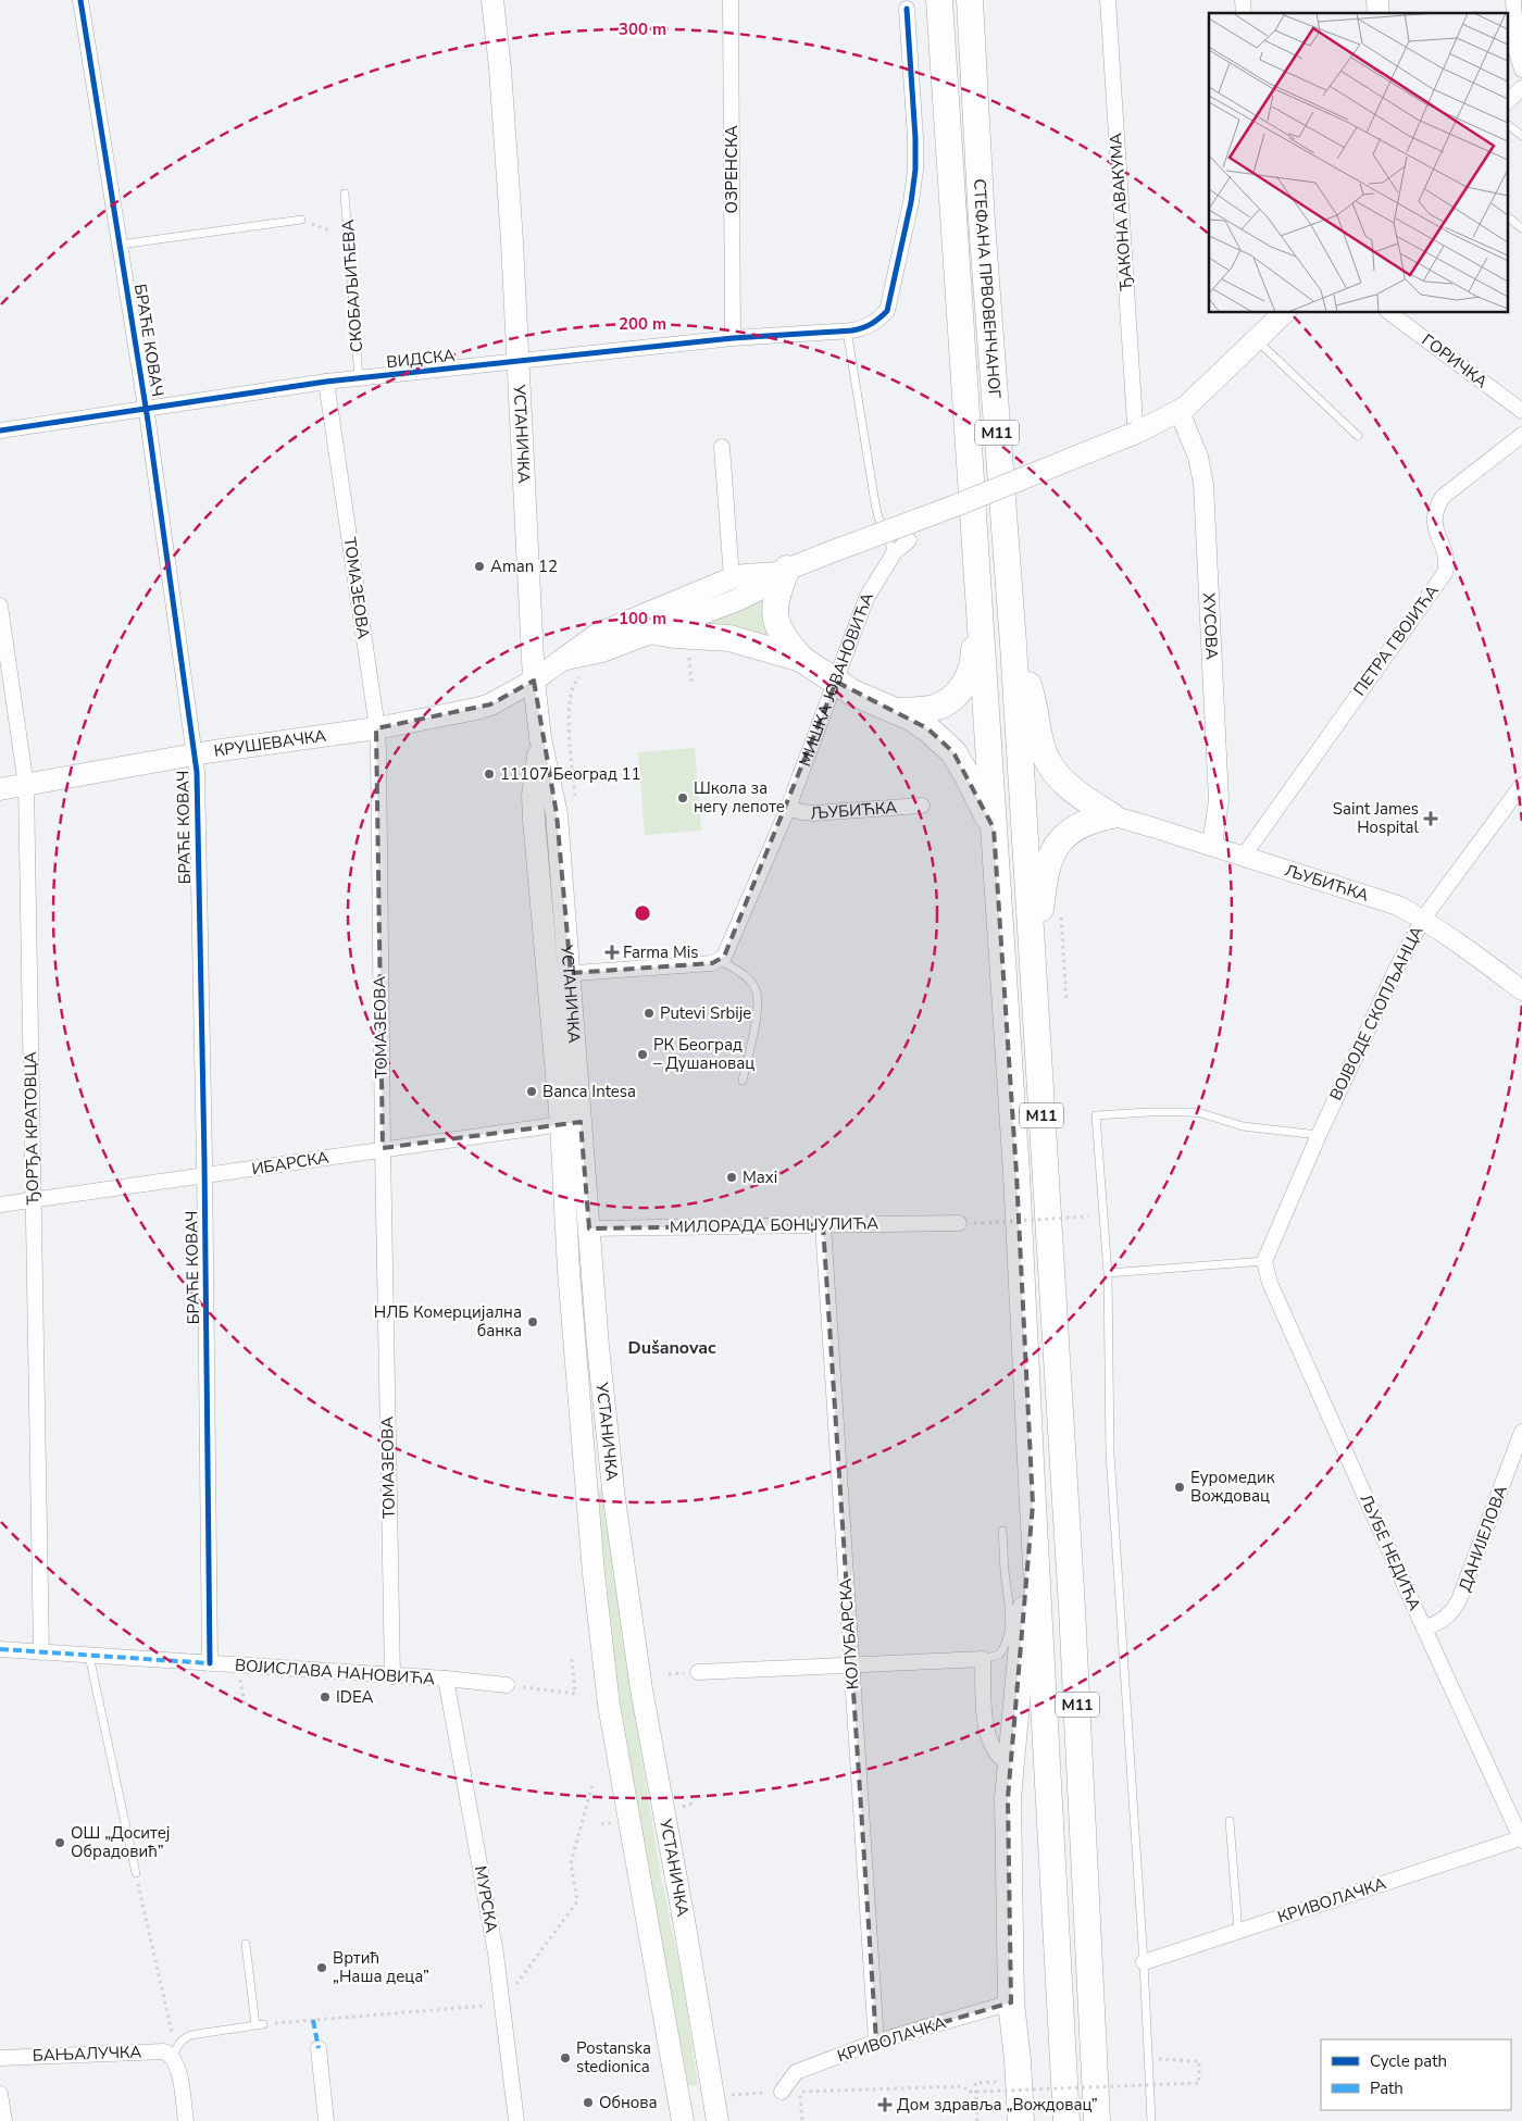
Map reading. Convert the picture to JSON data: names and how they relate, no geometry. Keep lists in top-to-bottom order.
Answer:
{
  "streets": {
    "highway": ["СТЕФАНА ПРВОВЕНЧАНОГ", "M11"],
    "main road": ["УСТАНИЧКА", "КРУШЕВАЧКА"],
    "street": [
      "ОЗРЕНСКА",
      "ЂАКОНА АВАКУМА",
      "БРАЋЕ КОВАЧ",
      "ВИДСКА",
      "ГОРИЧКА",
      "ТОМАЗЕОВА",
      "ХУСОВА",
      "ПЕТРА ГВОЈИЋА",
      "МИШКА ЈОВАНОВИЋА",
      "ЉУБИЋКА",
      "ВОЈВОДЕ СКОПЉАНЦА",
      "ЂОРЂА КРАТОВЦА",
      "ИБАРСКА",
      "МИЛОРАДА БОНЏУЛИЋА",
      "ДАНИЈЕЛОВА",
      "ЉУБЕ НЕДИЋА",
      "КОЛУБАРСКА",
      "ВОЈИСЛАВА НАНОВИЋА",
      "МУРСКА",
      "КРИВОЛАЧКА",
      "БАЊАЛУЧКА"
    ],
    "lane": ["СКОБАЉИЋЕВА"]
  },
  "crossings": [
    ["ОЗРЕНСКА", "ВИДСКА"],
    ["СКОБАЉИЋЕВА", "ВИДСКА"],
    ["СТЕФАНА ПРВОВЕНЧАНОГ", "M11"],
    ["БРАЋЕ КОВАЧ", "ВИДСКА"],
    ["БРАЋЕ КОВАЧ", "КРУШЕВАЧКА"],
    ["БРАЋЕ КОВАЧ", "ИБАРСКА"],
    ["БРАЋЕ КОВАЧ", "ВОЈИСЛАВА НАНОВИЋА"],
    ["ВИДСКА", "УСТАНИЧКА"],
    ["ВИДСКА", "ТОМАЗЕОВА"],
    ["УСТАНИЧКА", "КРУШЕВАЧКА"],
    ["УСТАНИЧКА", "ИБАРСКА"],
    ["УСТАНИЧКА", "МИЛОРАДА БОНЏУЛИЋА"],
    ["ТОМАЗЕОВА", "КРУШЕВАЧКА"],
    ["ТОМАЗЕОВА", "ИБАРСКА"],
    ["ТОМАЗЕОВА", "ВОЈИСЛАВА НАНОВИЋА"],
    ["ХУСОВА", "ЉУБИЋКА"],
    ["ПЕТРА ГВОЈИЋА", "ЉУБИЋКА"],
    ["МИШКА ЈОВАНОВИЋА", "ЉУБИЋКА"],
    ["КРУШЕВАЧКА", "ЂОРЂА КРАТОВЦА"],
    ["ЉУБИЋКА", "ВОЈВОДЕ СКОПЉАНЦА"],
    ["ВОЈВОДЕ СКОПЉАНЦА", "ЉУБЕ НЕДИЋА"],
    ["ЂОРЂА КРАТОВЦА", "ИБАРСКА"],
    ["ЂОРЂА КРАТОВЦА", "ВОЈИСЛАВА НАНОВИЋА"],
    ["МИЛОРАДА БОНЏУЛИЋА", "КОЛУБАРСКА"],
    ["ДАНИЈЕЛОВА", "ЉУБЕ НЕДИЋА"],
    ["ЉУБЕ НЕДИЋА", "КРИВОЛАЧКА"],
    ["КОЛУБАРСКА", "КРИВОЛАЧКА"],
    ["ВОЈИСЛАВА НАНОВИЋА", "МУРСКА"]
  ],
  "districts": ["Dušanovac"],
  "places": {
    "other": [
      "Aman 12",
      "11107 Београд 11",
      "Школа за негу лепоте",
      "Putevi Srbije",
      "РК Београд – Душановац",
      "Banca Intesa",
      "Maxi",
      "НЛБ Комерцијална банка",
      "Еуромедик Вождовац",
      "IDEA",
      "ОШ „Доситеј Обрадовић”",
      "Вртић „Наша деца”",
      "Postanska stedionica",
      "Обнова"
    ],
    "health": ["Saint James Hospital", "Farma Mis", "Дом здравља „Вождовац”"]
  },
  "legend": ["Cycle path", "Path"],
  "rings": ["300 m", "200 m", "100 m"]
}
